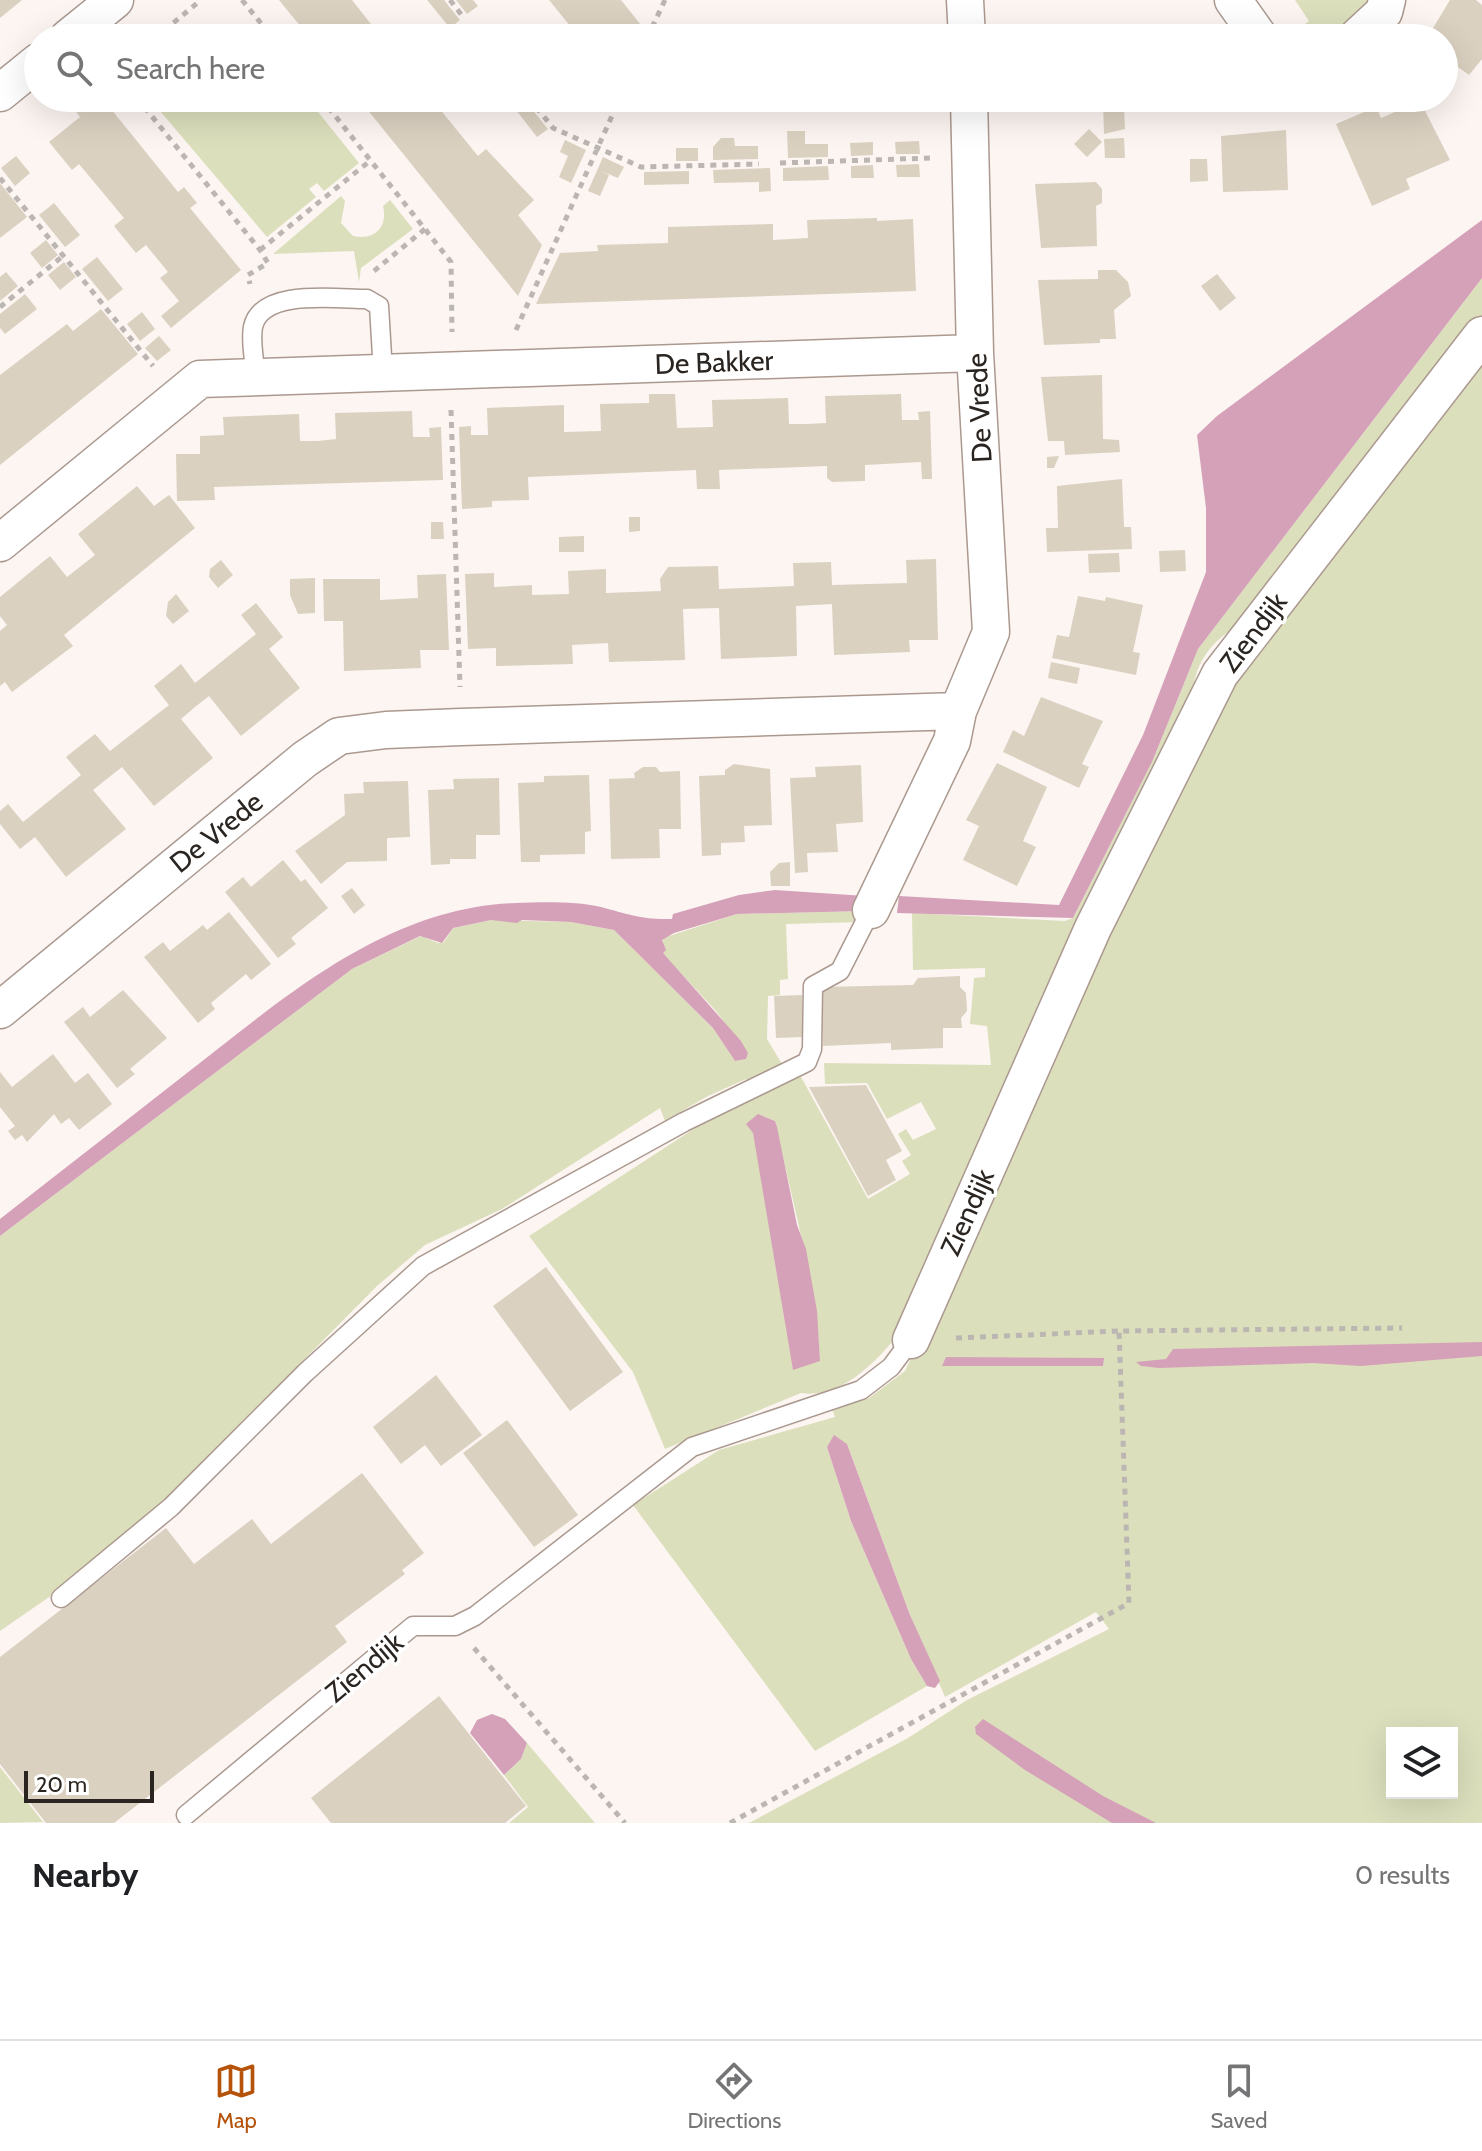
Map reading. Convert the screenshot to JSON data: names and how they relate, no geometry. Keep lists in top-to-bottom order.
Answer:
{
  "streets": {
    "street": ["De Bakker", "De Vrede", "Ziendijk"]
  },
  "crossings": [
    ["De Bakker", "De Vrede"]
  ],
  "scale_bar": "20 m",
  "page": {
    "search": "Search here",
    "scale": "20 m",
    "heading": ["Nearby", "0 results"],
    "nav": ["Map", "Directions", "Saved"]
  }
}
